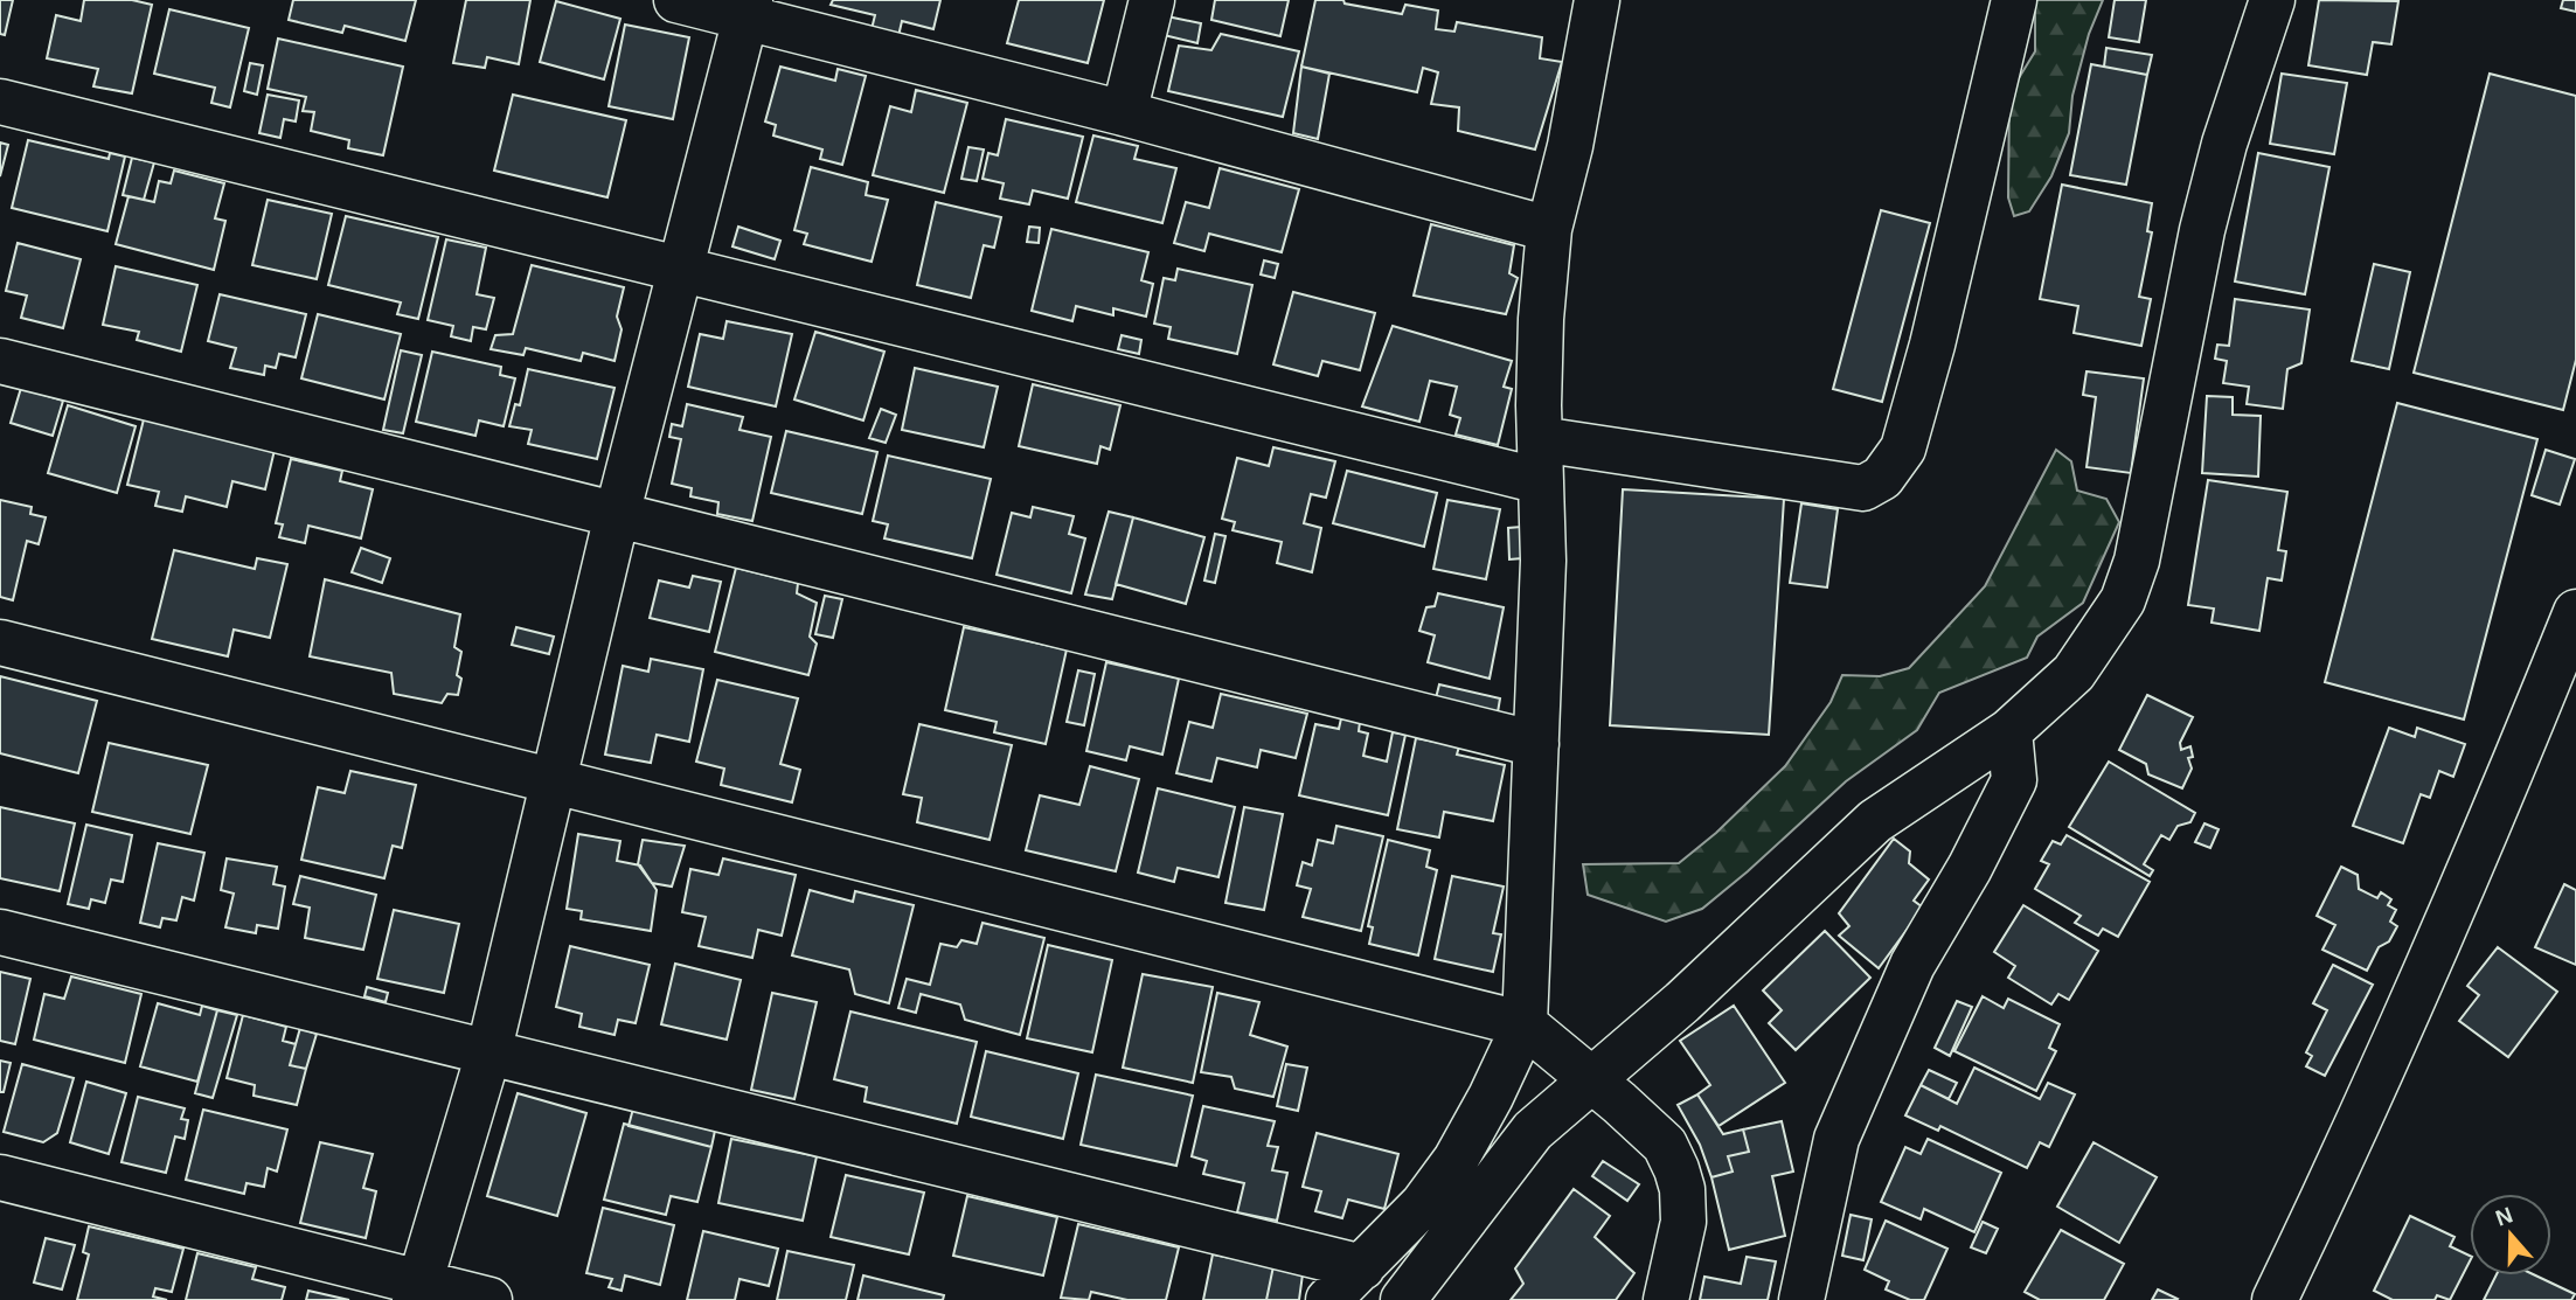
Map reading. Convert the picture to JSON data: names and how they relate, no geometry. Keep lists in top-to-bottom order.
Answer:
{
  "north": "top"
}
